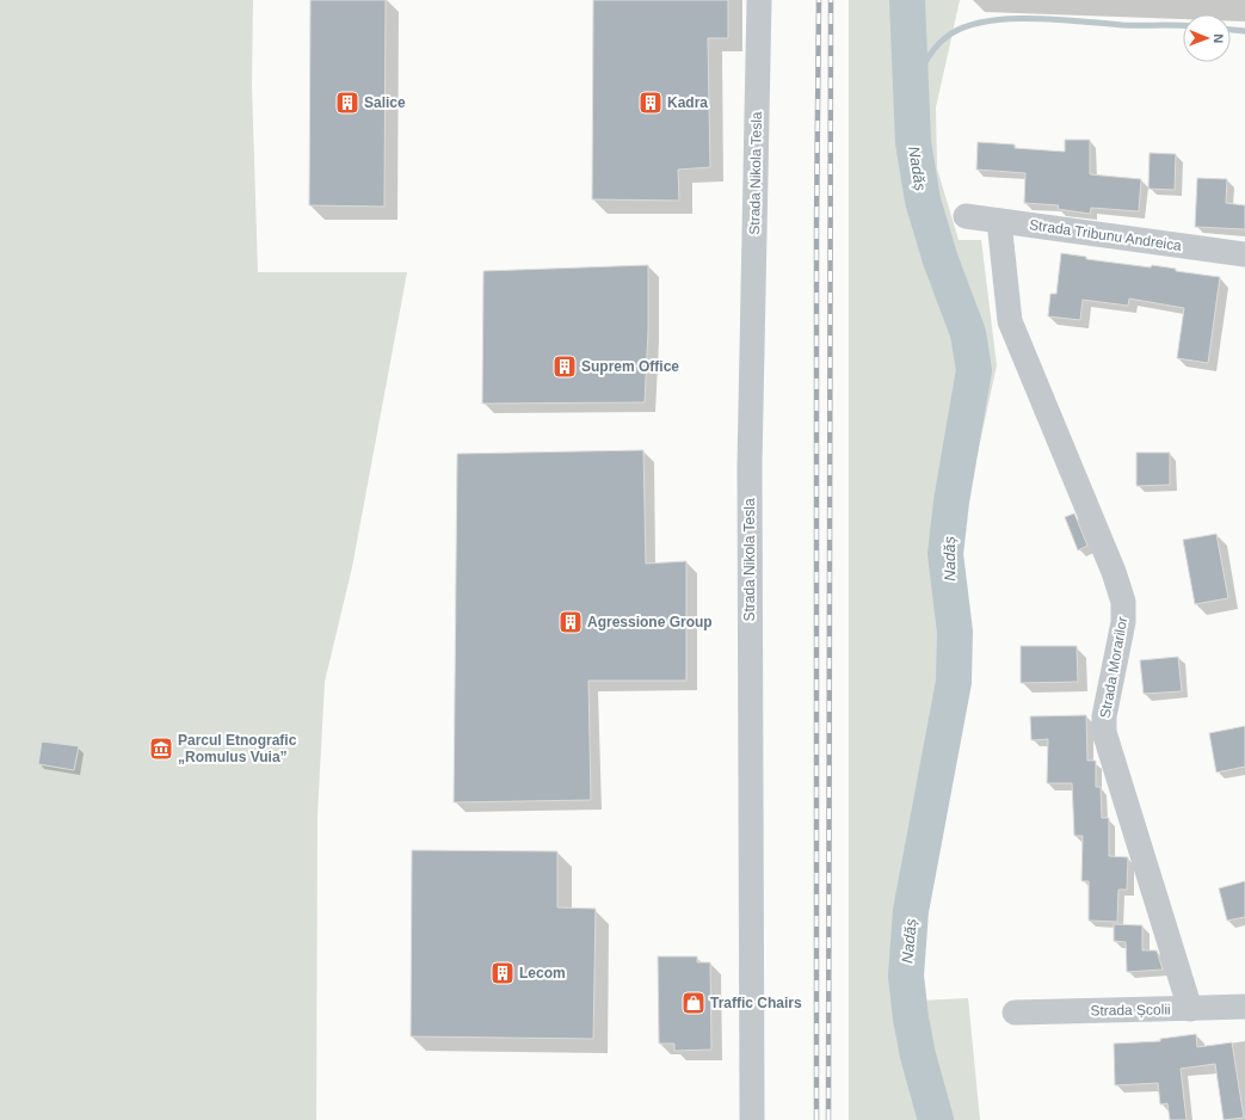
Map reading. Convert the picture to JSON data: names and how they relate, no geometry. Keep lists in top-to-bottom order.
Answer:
{
  "streets": {
    "street": [
      "Strada Nikola Tesla",
      "Strada Tribunu Andreica",
      "Strada Morarilor",
      "Strada Școlii"
    ]
  },
  "crossings": [
    ["Strada Tribunu Andreica", "Strada Morarilor"],
    ["Strada Morarilor", "Strada Școlii"]
  ],
  "water": ["Nadăș"],
  "places": {
    "building": [
      "Salice",
      "Kadra",
      "Suprem Office",
      "Agressione Group",
      "Lecom"
    ],
    "museum": ["Parcul Etnografic „Romulus Vuia”"],
    "shop": ["Traffic Chairs"]
  },
  "north": "right"
}
